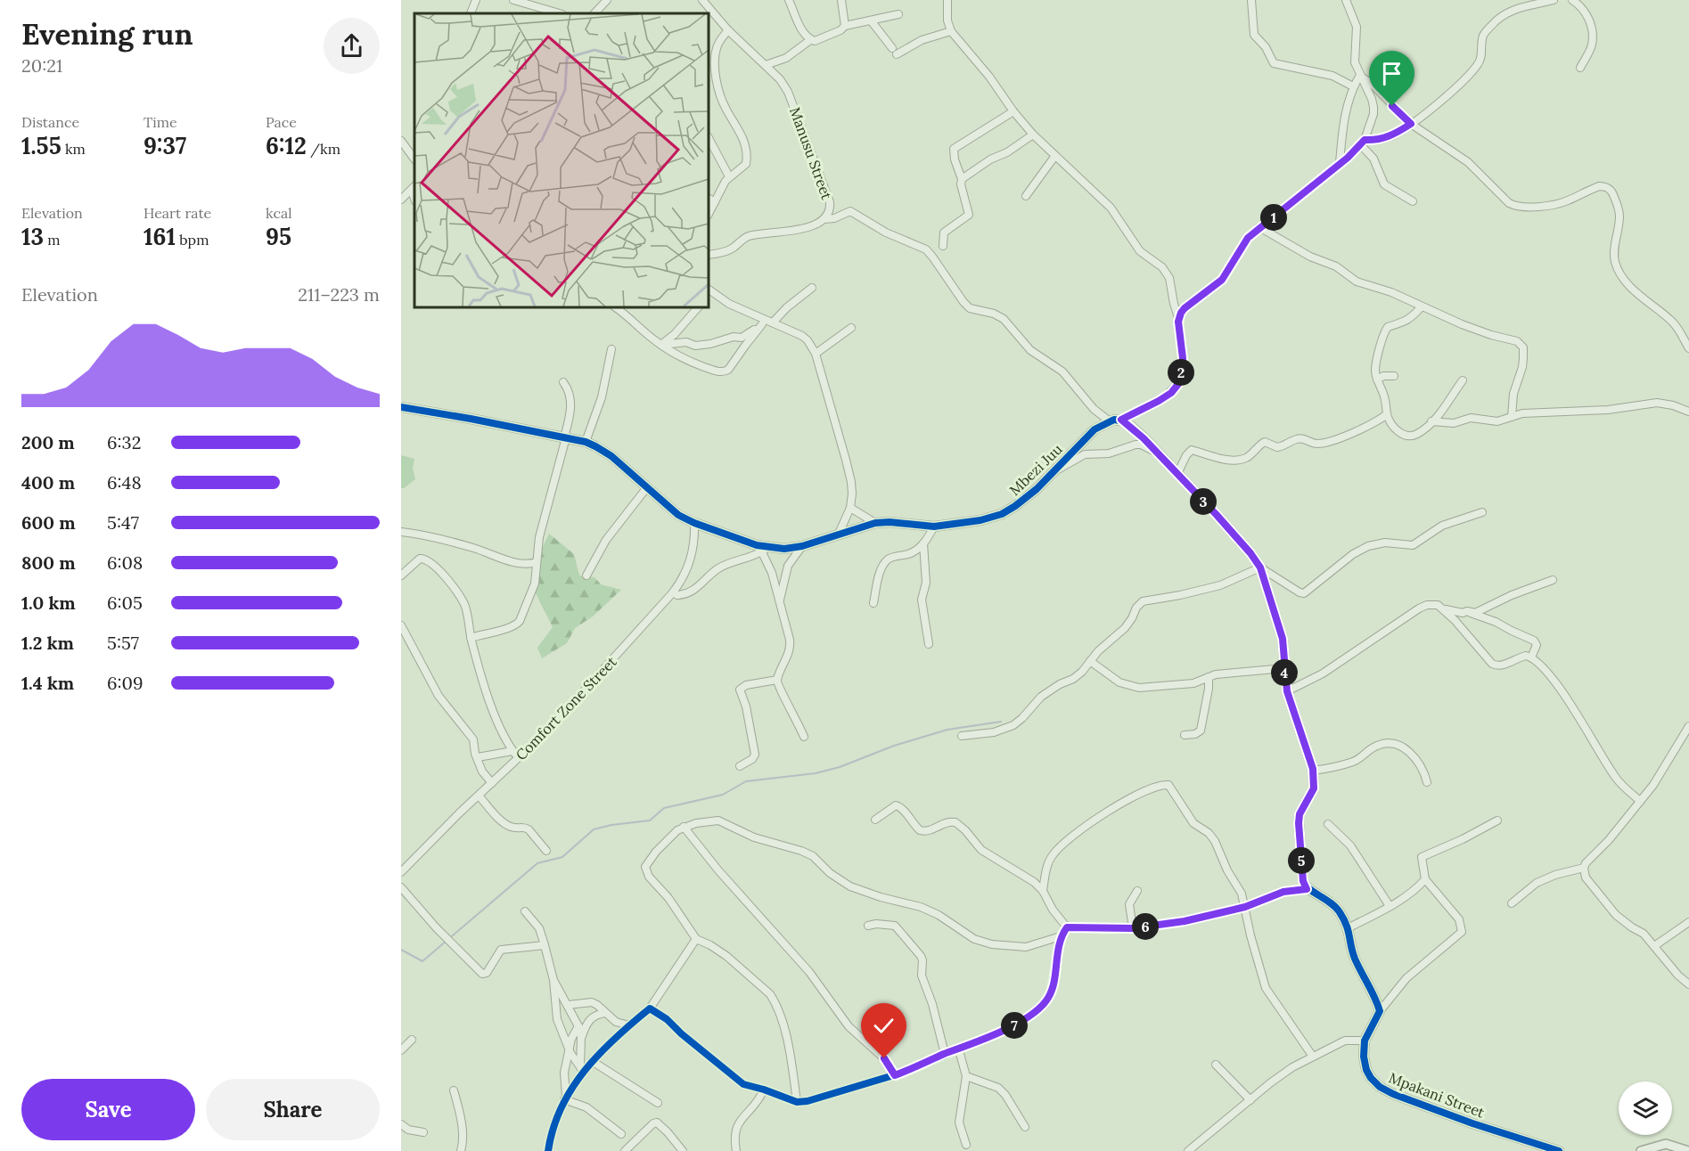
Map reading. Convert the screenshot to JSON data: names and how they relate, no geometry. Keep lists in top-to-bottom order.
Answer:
{
  "streets": {
    "street": [
      "Manusu Street",
      "Mbezi Juu",
      "Comfort Zone Street",
      "Mpakani Street"
    ]
  },
  "crossings": [
    ["Mbezi Juu", "Comfort Zone Street"]
  ],
  "page": {
    "heading": ["Evening run", "20:21"],
    "stats": [
      ["Distance", "1.55 km"],
      ["Time", "9:37"],
      ["Pace", "6:12 /km"],
      ["Elevation", "13 m"],
      ["Heart rate", "161 bpm"],
      ["kcal", "95"]
    ],
    "pins": [
      "1",
      "2",
      "3",
      "4",
      "5",
      "6",
      "7"
    ],
    "chart": ["Elevation", "211–223 m"],
    "list": [
      {
        "name": "200 m",
        "note": "6:32"
      },
      {
        "name": "400 m",
        "note": "6:48"
      },
      {
        "name": "600 m",
        "note": "5:47"
      },
      {
        "name": "800 m",
        "note": "6:08"
      },
      {
        "name": "1.0 km",
        "note": "6:05"
      },
      {
        "name": "1.2 km",
        "note": "5:57"
      },
      {
        "name": "1.4 km",
        "note": "6:09"
      }
    ],
    "buttons": ["Save", "Share"]
  }
}
